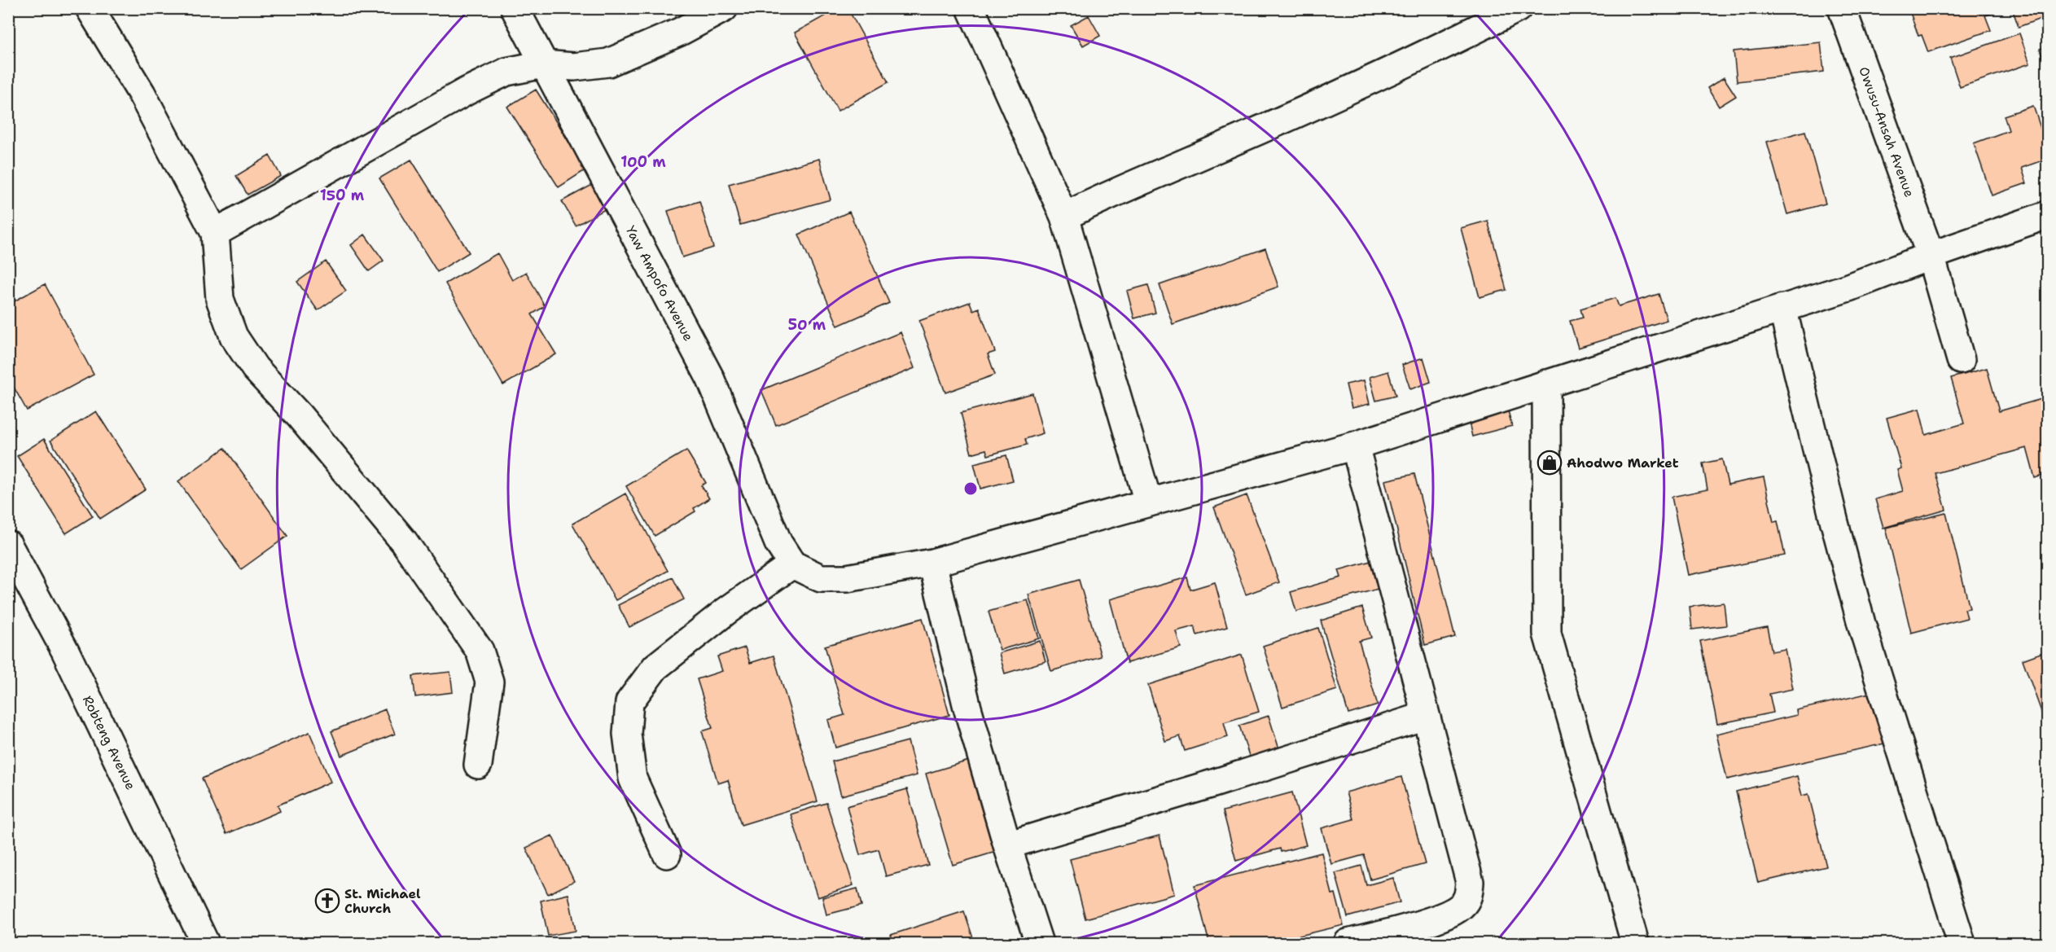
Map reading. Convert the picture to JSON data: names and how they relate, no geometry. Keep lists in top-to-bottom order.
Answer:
{
  "streets": {
    "street": ["Owusu-Ansah Avenue", "Yaw Ampofo Avenue", "Robteng Avenue"]
  },
  "places": {
    "shop": ["Ahodwo Market"],
    "church": ["St. Michael Church"]
  },
  "rings": ["100 m", "150 m", "50 m"]
}
